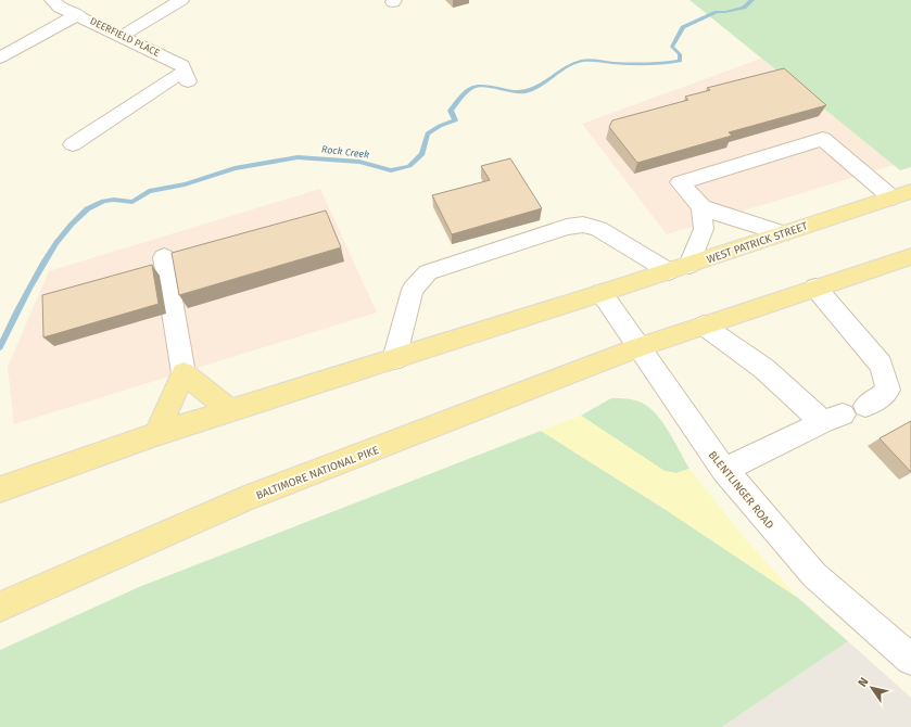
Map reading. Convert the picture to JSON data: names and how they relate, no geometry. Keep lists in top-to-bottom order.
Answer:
{
  "streets": {
    "main road": ["WEST PATRICK STREET", "BALTIMORE NATIONAL PIKE"],
    "street": ["DEERFIELD PLACE", "BLENTLINGER ROAD"]
  },
  "crossings": [
    ["WEST PATRICK STREET", "BLENTLINGER ROAD"],
    ["BALTIMORE NATIONAL PIKE", "BLENTLINGER ROAD"]
  ],
  "water": ["Rock Creek"],
  "north": "top left"
}
